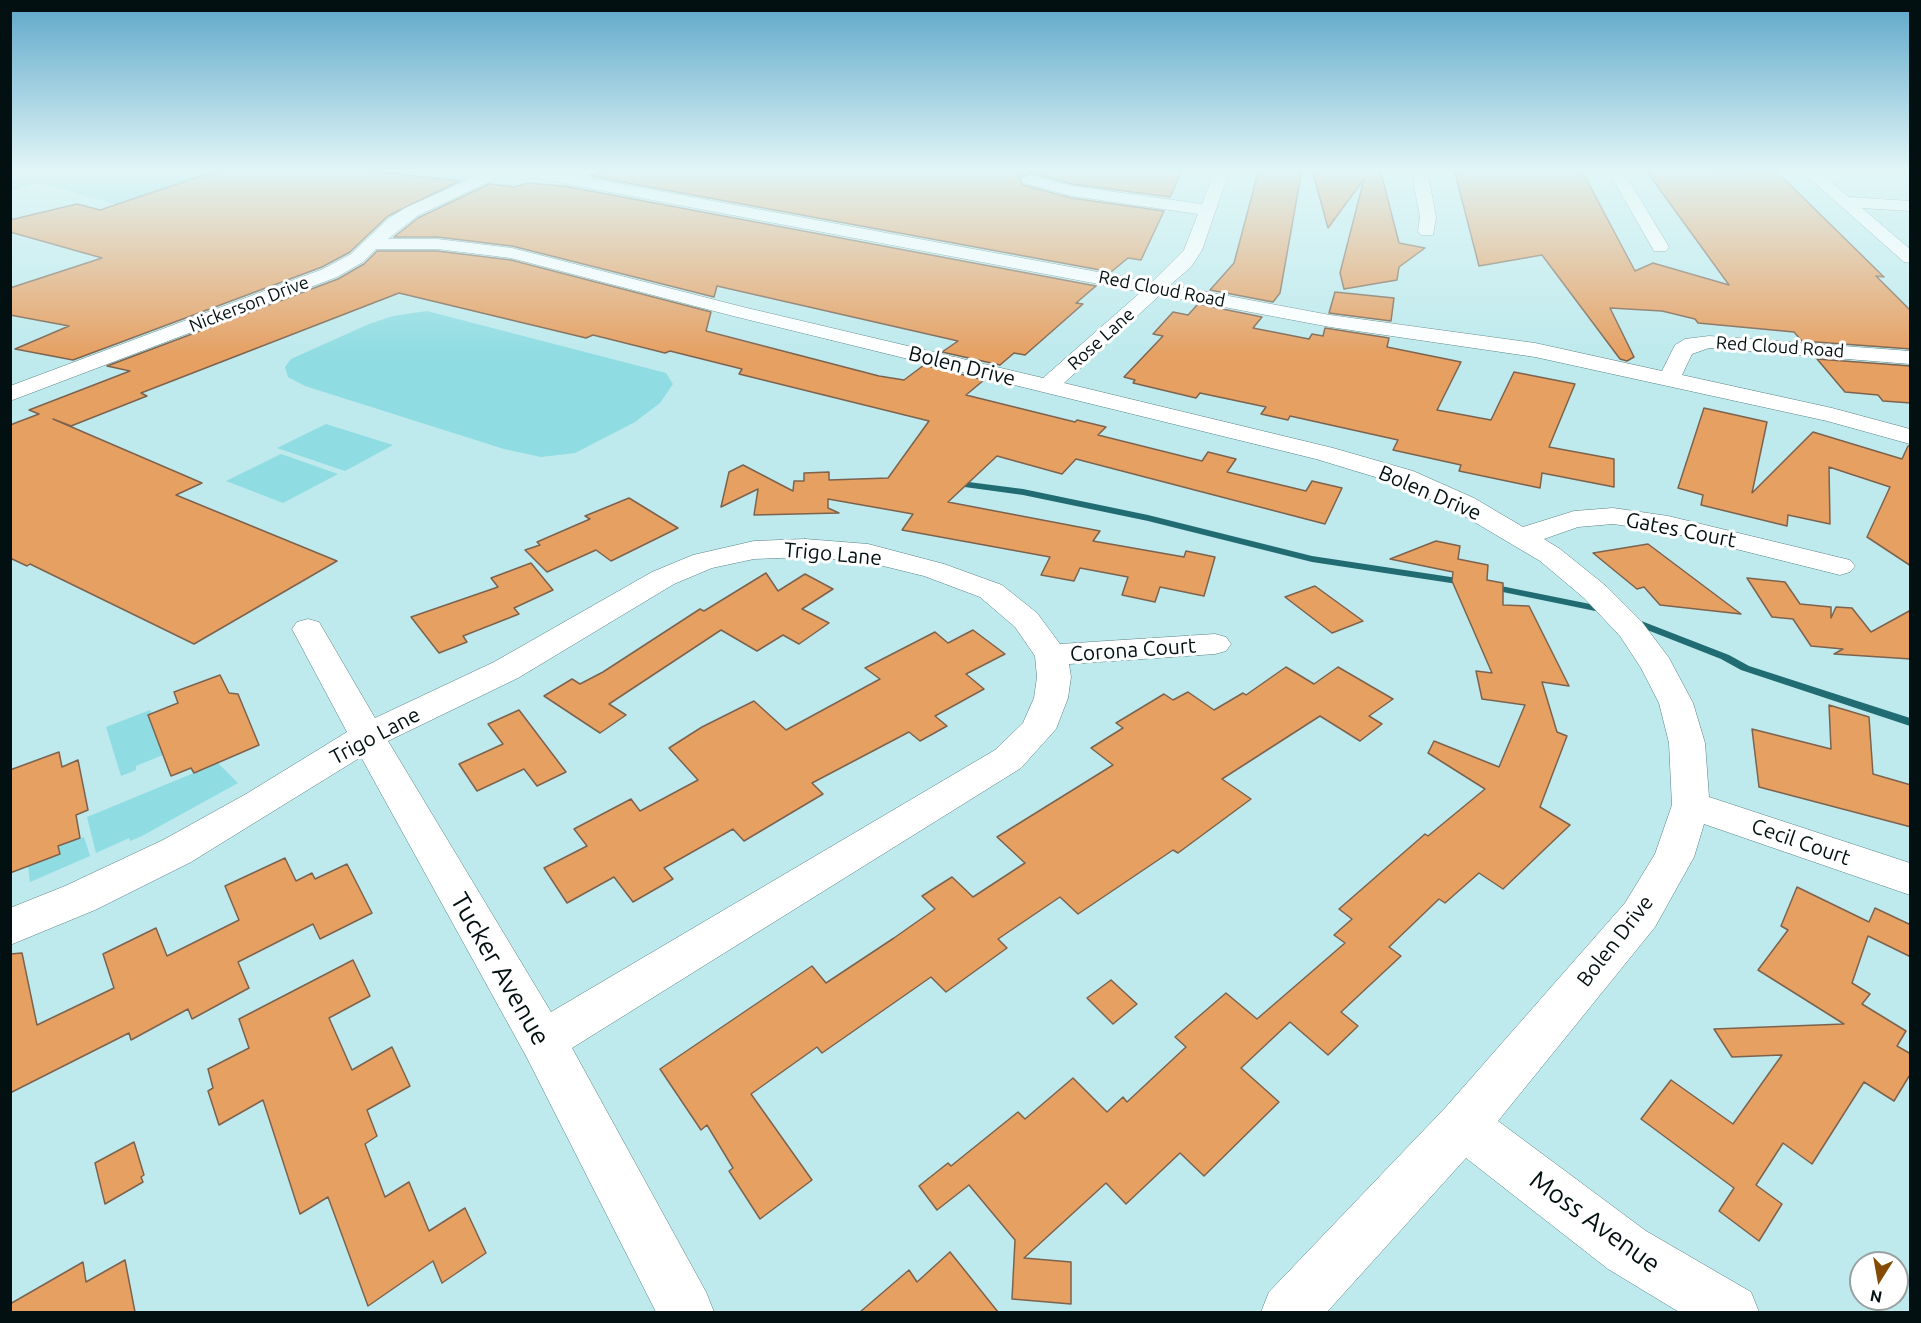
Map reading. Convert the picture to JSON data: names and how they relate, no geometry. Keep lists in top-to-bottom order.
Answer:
{
  "streets": {
    "street": [
      "Red Cloud Road",
      "Nickerson Drive",
      "Rose Lane",
      "Bolen Drive",
      "Gates Court",
      "Trigo Lane",
      "Corona Court",
      "Cecil Court",
      "Tucker Avenue",
      "Moss Avenue"
    ]
  },
  "crossings": [
    ["Red Cloud Road", "Rose Lane"],
    ["Nickerson Drive", "Bolen Drive"],
    ["Rose Lane", "Bolen Drive"],
    ["Bolen Drive", "Gates Court"],
    ["Bolen Drive", "Cecil Court"],
    ["Bolen Drive", "Moss Avenue"],
    ["Trigo Lane", "Corona Court"],
    ["Trigo Lane", "Tucker Avenue"]
  ],
  "north": "bottom"
}
